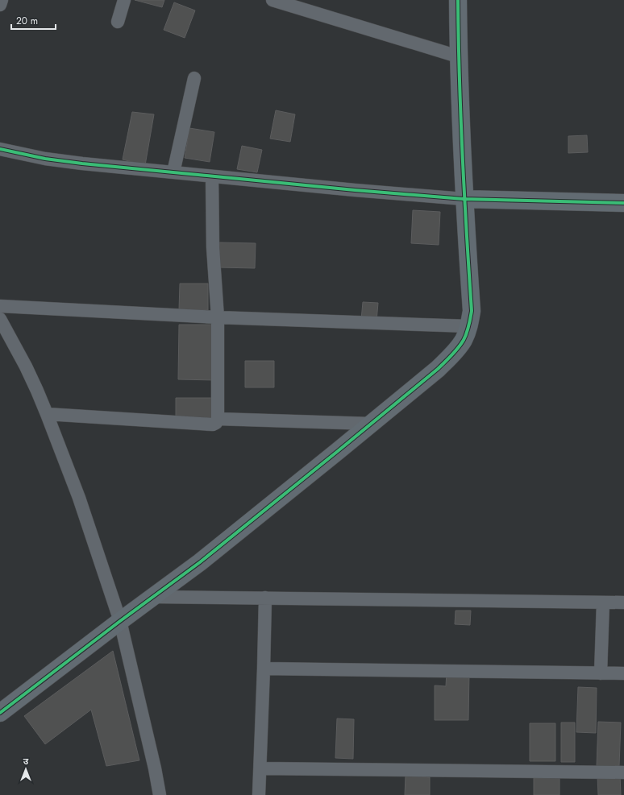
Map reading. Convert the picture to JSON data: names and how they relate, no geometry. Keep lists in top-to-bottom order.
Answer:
{
  "scale_bar": "20 m",
  "north": "top"
}
